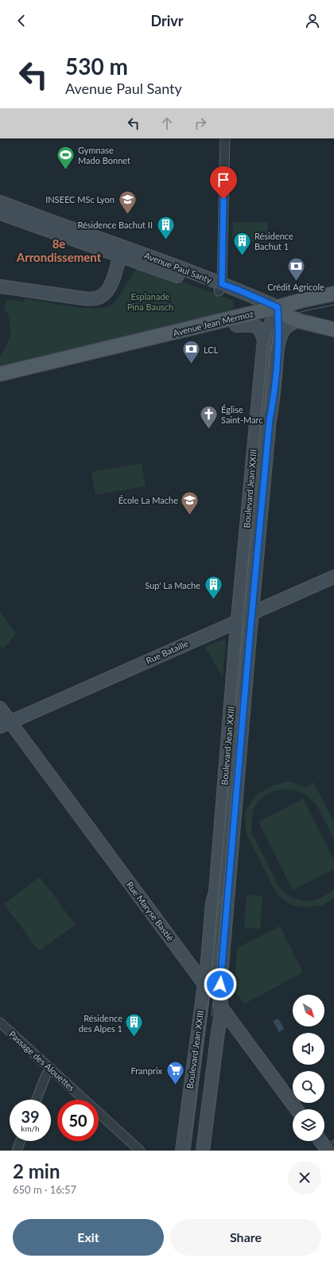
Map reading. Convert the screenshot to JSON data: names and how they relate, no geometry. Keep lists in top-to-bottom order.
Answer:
{
  "streets": {
    "main road": [
      "Avenue Paul Santy",
      "Avenue Jean Mermoz",
      "Boulevard Jean XXIII",
      "Rue Bataille",
      "Rue Maryse Bastié"
    ],
    "street": ["Passage des Alouettes"]
  },
  "crossings": [
    ["Avenue Paul Santy", "Avenue Jean Mermoz"],
    ["Avenue Paul Santy", "Boulevard Jean XXIII"],
    ["Avenue Jean Mermoz", "Boulevard Jean XXIII"],
    ["Boulevard Jean XXIII", "Rue Bataille"],
    ["Boulevard Jean XXIII", "Rue Maryse Bastié"],
    ["Rue Bataille", "Rue Maryse Bastié"]
  ],
  "districts": ["8e Arrondissement"],
  "parks": ["Esplanade Pina Bausch"],
  "places": {
    "sports": ["Gymnase Mado Bonnet"],
    "school or university": ["INSEEC MSc Lyon", "École La Mache"],
    "building": [
      "Résidence Bachut II",
      "Résidence Bachut 1",
      "Sup' La Mache",
      "Résidence des Alpes 1"
    ],
    "bank": ["Crédit Agricole", "LCL"],
    "church": ["Église Saint-Marc"],
    "supermarket": ["Franprix"]
  },
  "north": "bottom right",
  "page": {
    "header": "Drivr",
    "turn": ["530 m", "Avenue Paul Santy"],
    "speed": "39 km/h",
    "limit": "50",
    "heading": ["2 min", "650 m · 16:57"],
    "buttons": ["Exit", "Share"]
  }
}
